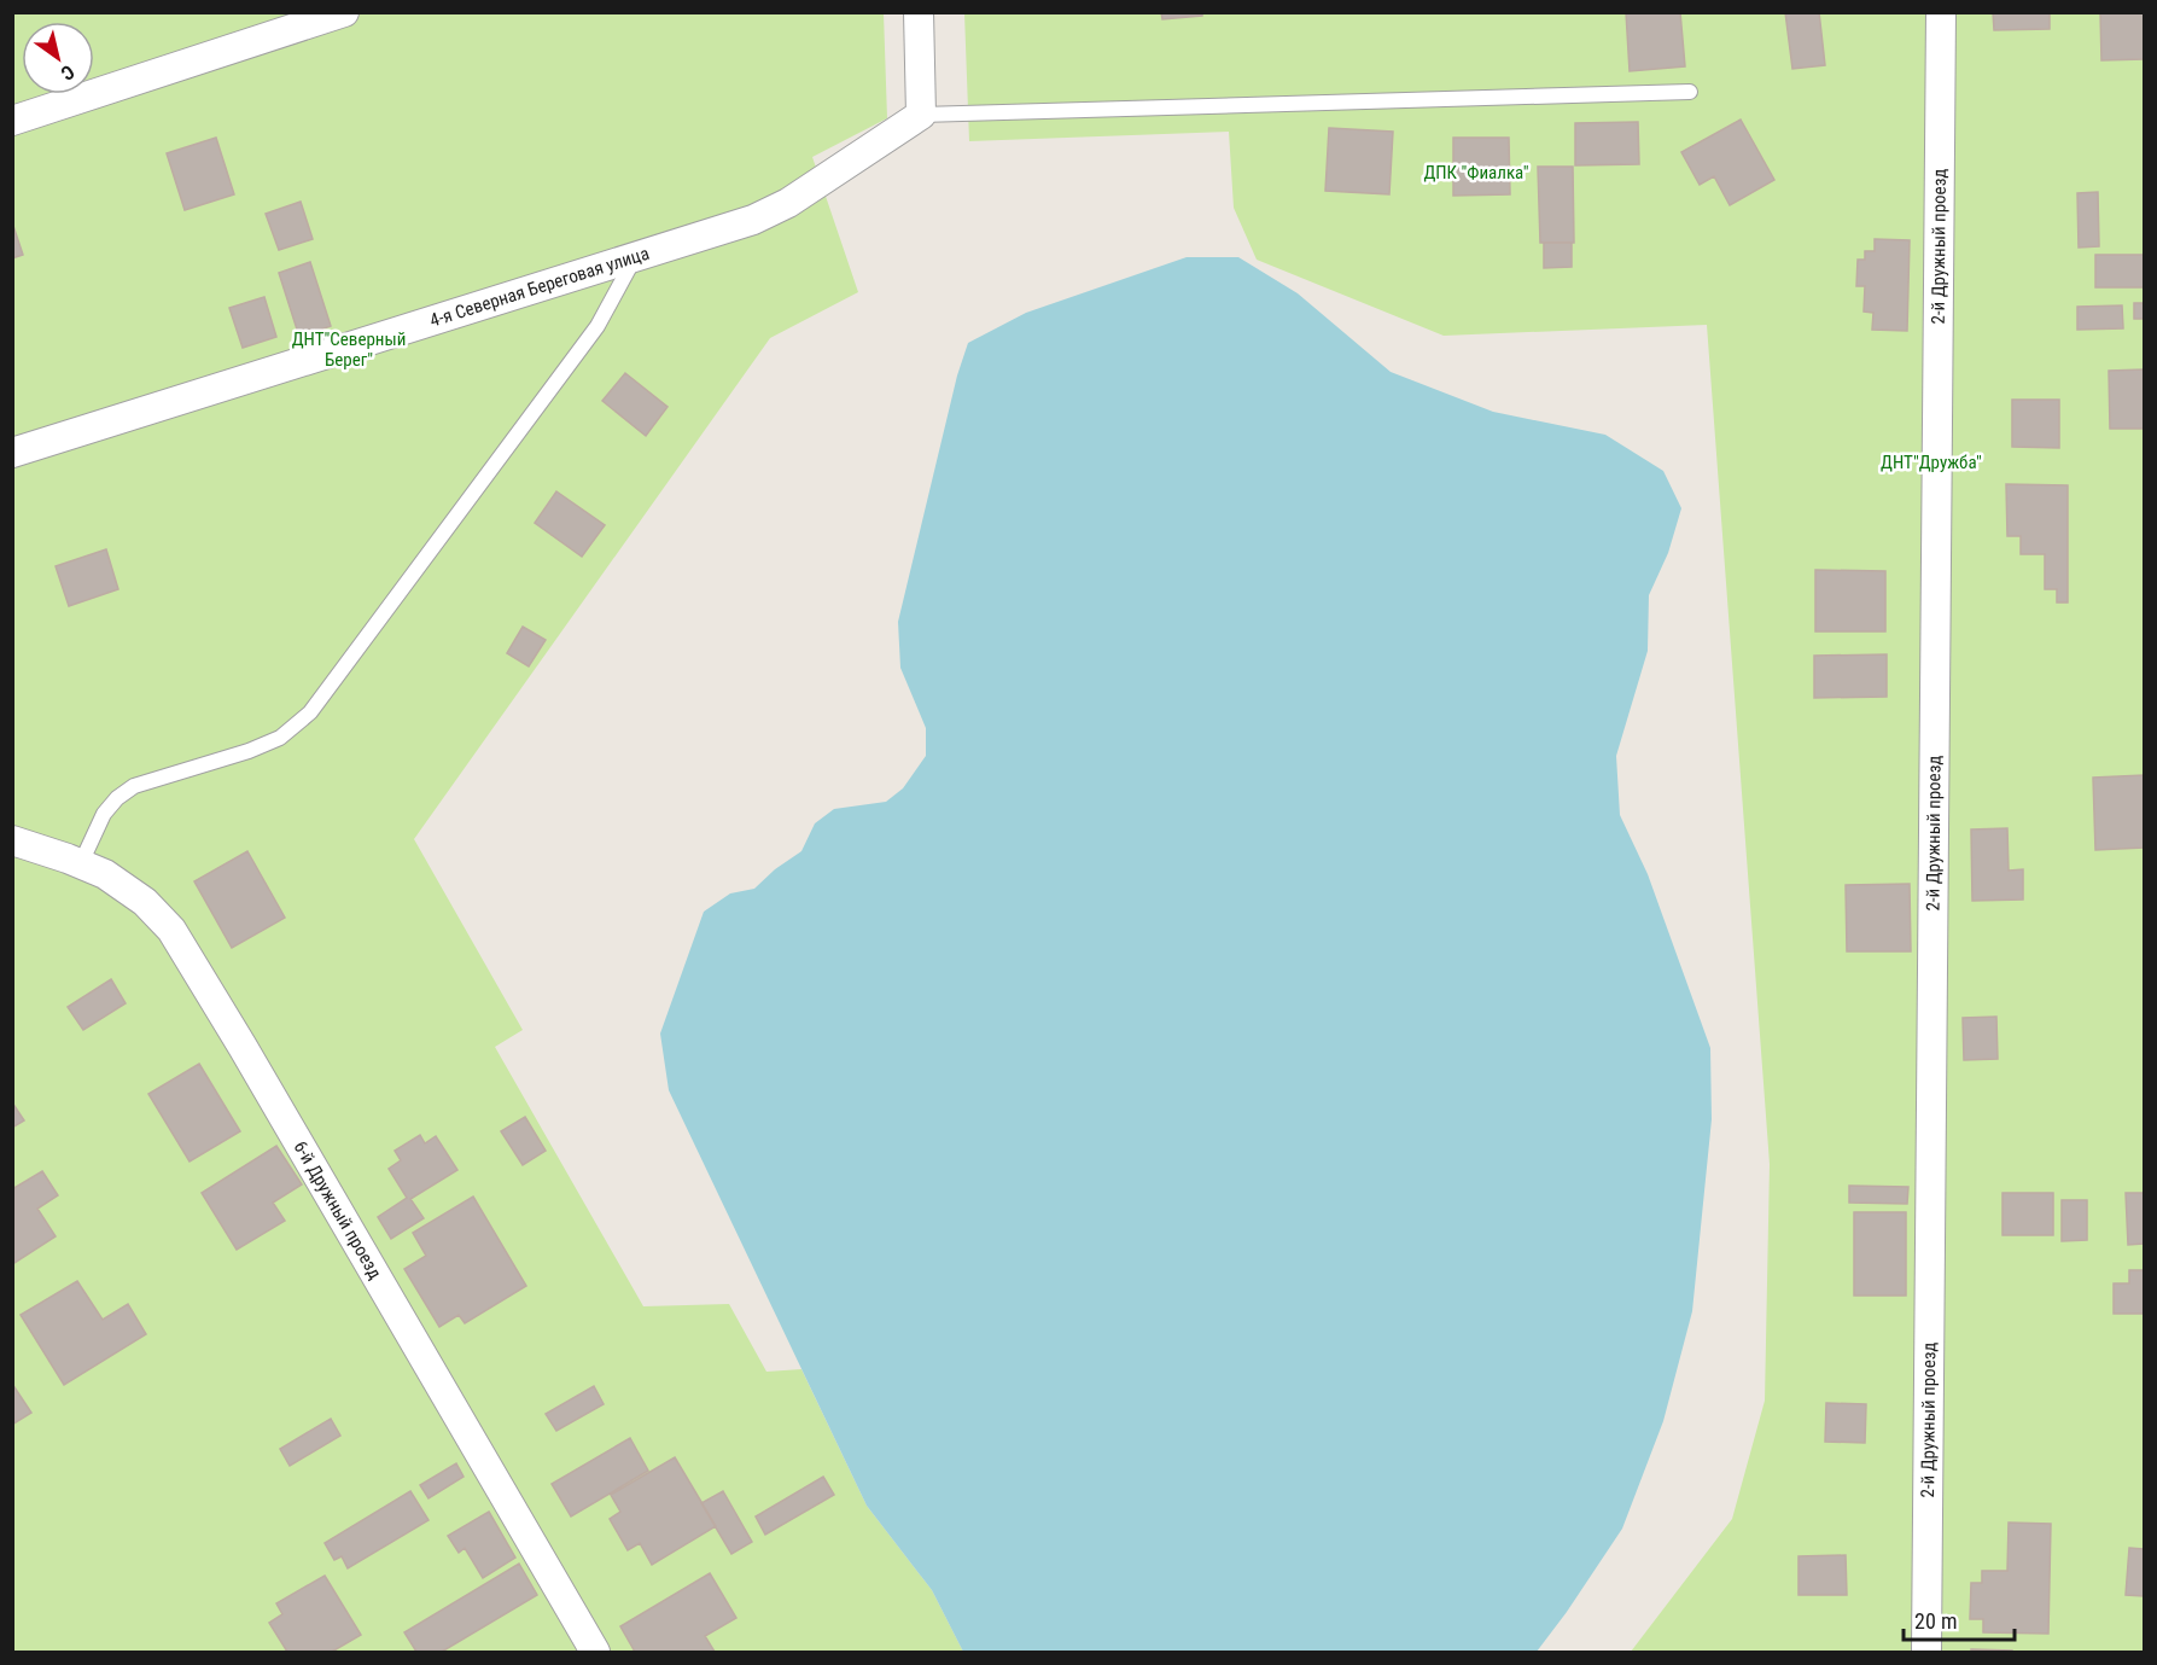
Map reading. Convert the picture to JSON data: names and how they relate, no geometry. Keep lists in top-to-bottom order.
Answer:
{
  "streets": {
    "street": ["2-й Дружный проезд", "4-я Северная Береговая улица", "6-й Дружный проезд"]
  },
  "parks": ["ДПК \"Фиалка\"", "ДНТ\"Северный Берег\"", "ДНТ\"Дружба\""],
  "scale_bar": "20 m",
  "north": "bottom right"
}
